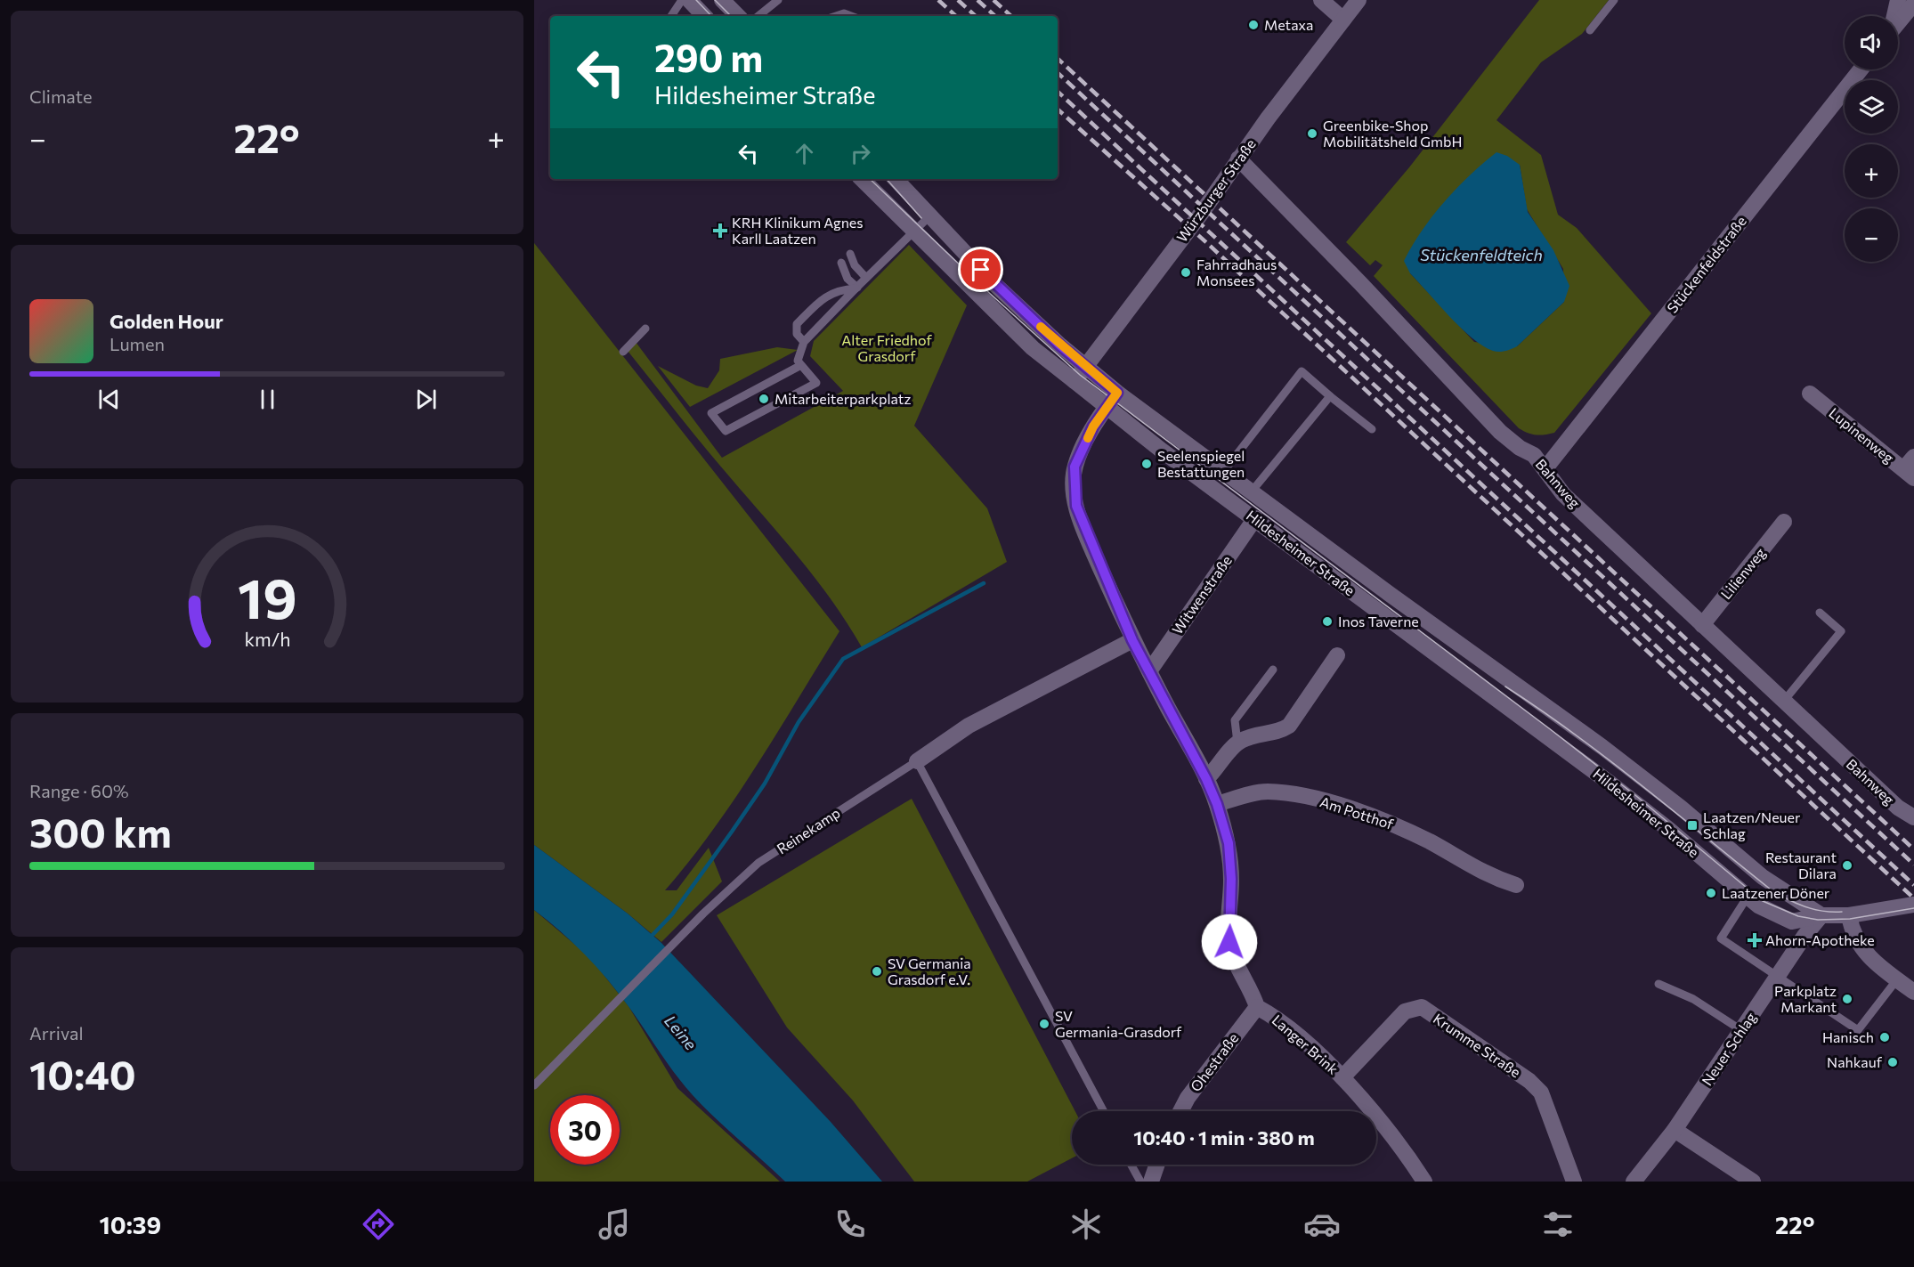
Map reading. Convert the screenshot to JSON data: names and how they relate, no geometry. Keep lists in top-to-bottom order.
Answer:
{
  "streets": {
    "street": [
      "Würzburger Straße",
      "Stückenfeldstraße",
      "Lupinenweg",
      "Bahnweg",
      "Hildesheimer Straße",
      "Lilienweg",
      "Witwenstraße",
      "Am Potthof",
      "Reinekamp",
      "Langer Brink",
      "Krumme Straße",
      "Neuer Schlag",
      "Ohestraße"
    ]
  },
  "crossings": [
    ["Würzburger Straße", "Bahnweg"],
    ["Würzburger Straße", "Hildesheimer Straße"],
    ["Stückenfeldstraße", "Bahnweg"],
    ["Bahnweg", "Lilienweg"],
    ["Hildesheimer Straße", "Witwenstraße"],
    ["Hildesheimer Straße", "Langer Brink"],
    ["Hildesheimer Straße", "Neuer Schlag"],
    ["Witwenstraße", "Langer Brink"],
    ["Am Potthof", "Langer Brink"],
    ["Reinekamp", "Langer Brink"],
    ["Langer Brink", "Krumme Straße"],
    ["Langer Brink", "Ohestraße"]
  ],
  "water": ["Stückenfeldteich", "Leine"],
  "parks": ["Alter Friedhof Grasdorf"],
  "places": {
    "other": [
      "Metaxa",
      "Greenbike-Shop Mobilitätsheld GmbH",
      "Fahrradhaus Monsees",
      "Mitarbeiterparkplatz",
      "Seelenspiegel Bestattungen",
      "Inos Taverne",
      "Restaurant Dilara",
      "Laatzener Döner",
      "SV Germania Grasdorf e.V.",
      "Parkplatz Markant",
      "SV Germania-Grasdorf",
      "Hanisch",
      "Nahkauf"
    ],
    "health": ["KRH Klinikum Agnes Karll Laatzen", "Ahorn-Apotheke"],
    "transit": ["Laatzen/Neuer Schlag"]
  },
  "page": {
    "tile": [
      "Climate",
      ["Range · 60%", "300 km"],
      ["Arrival", "10:40"]
    ],
    "map_buttons": ["+", "−"],
    "turn": ["290 m", "Hildesheimer Straße"],
    "heat": ["−", "22°", "+"],
    "song": ["Golden Hour", "Lumen"],
    "limit": "30",
    "trip": "10:40 · 1 min · 380 m",
    "tabs": ["10:39", "22°"],
    "gauge": ["19", "km/h"]
  }
}
